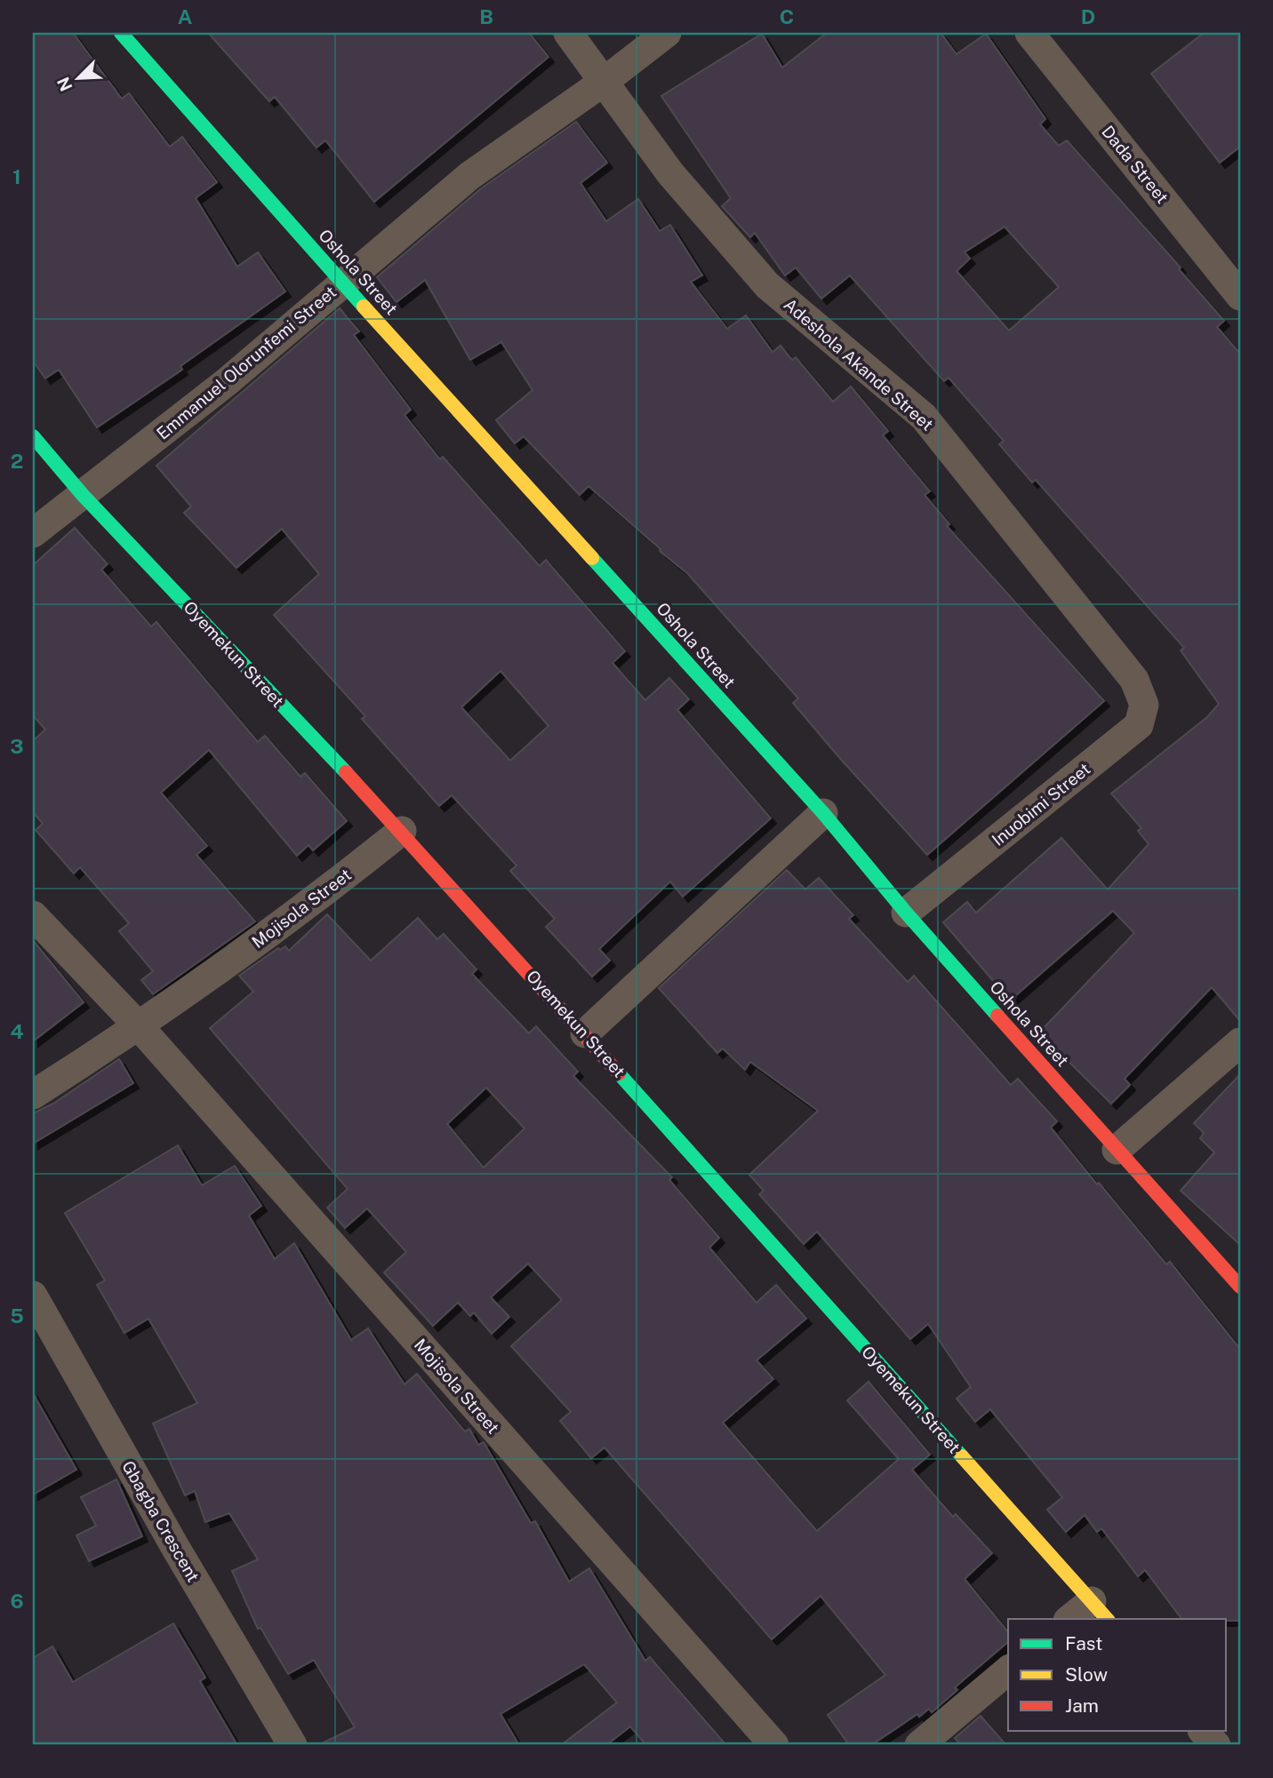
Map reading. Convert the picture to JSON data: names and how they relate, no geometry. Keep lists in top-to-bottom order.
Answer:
{
  "streets": {
    "street": [
      "Dada Street",
      "Oshola Street",
      "Emmanuel Olorunfemi Street",
      "Adeshola Akande Street",
      "Oyemekun Street",
      "Inuobimi Street",
      "Mojisola Street",
      "Gbagba Crescent"
    ]
  },
  "crossings": [
    ["Oshola Street", "Emmanuel Olorunfemi Street"],
    ["Oshola Street", "Inuobimi Street"],
    ["Emmanuel Olorunfemi Street", "Adeshola Akande Street"],
    ["Emmanuel Olorunfemi Street", "Oyemekun Street"],
    ["Adeshola Akande Street", "Inuobimi Street"],
    ["Oyemekun Street", "Mojisola Street"]
  ],
  "legend": ["Fast", "Slow", "Jam"],
  "north": "bottom left",
  "grid": {
    "columns": [
      "A",
      "B",
      "C",
      "D"
    ],
    "rows": [
      "1",
      "2",
      "3",
      "4",
      "5",
      "6"
    ]
  }
}
